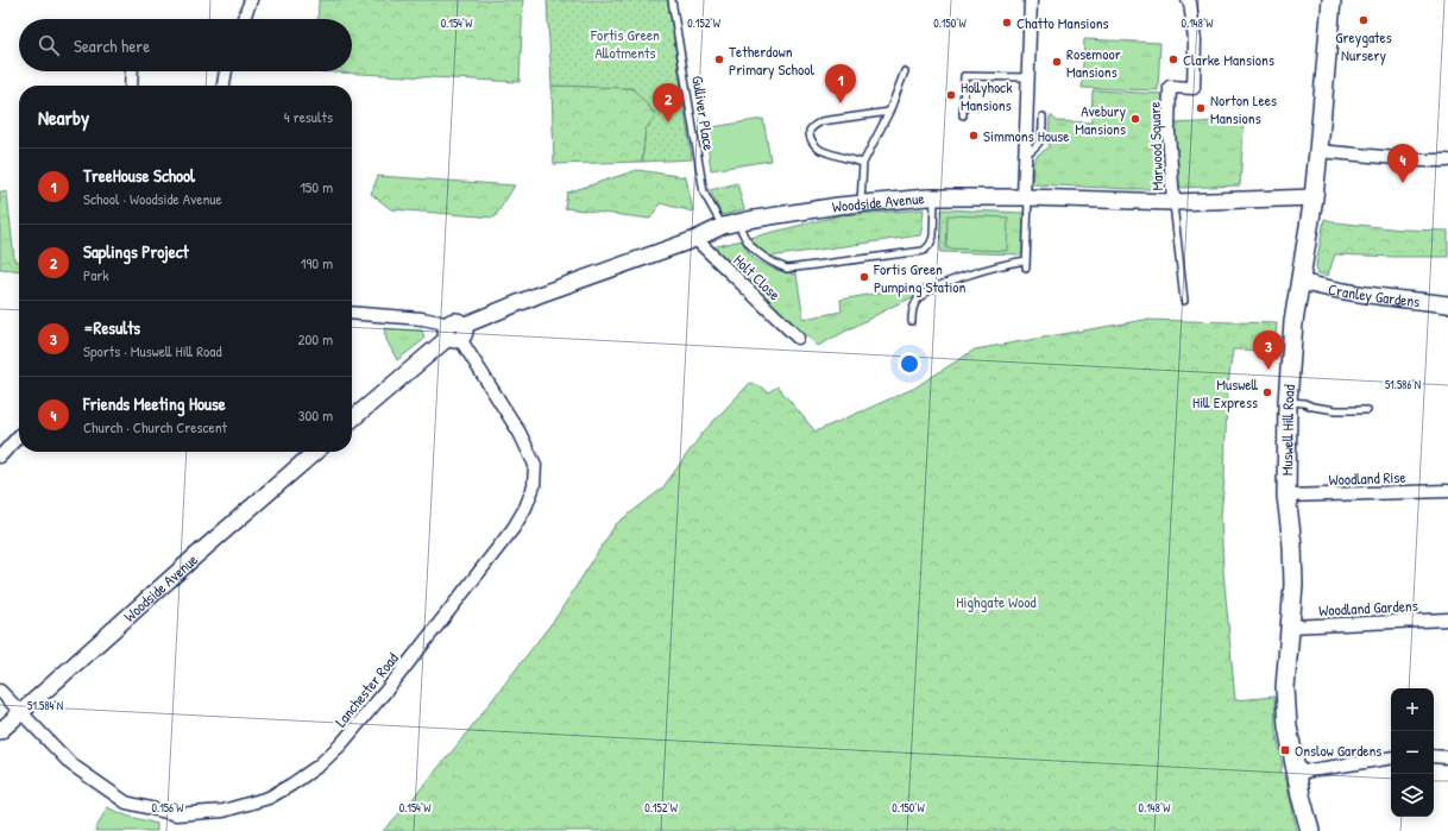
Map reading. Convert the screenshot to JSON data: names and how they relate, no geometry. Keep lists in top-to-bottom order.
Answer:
{
  "streets": {
    "main road": ["Muswell Hill Road"],
    "street": [
      "Marwood Square",
      "Woodside Avenue",
      "Holt Close",
      "Cranley Gardens",
      "Woodland Rise",
      "Woodland Gardens",
      "Lanchester Road"
    ],
    "lane": ["Gulliver Place"]
  },
  "crossings": [
    ["Gulliver Place", "Woodside Avenue"],
    ["Marwood Square", "Woodside Avenue"],
    ["Woodside Avenue", "Holt Close"],
    ["Woodside Avenue", "Muswell Hill Road"],
    ["Woodside Avenue", "Lanchester Road"],
    ["Cranley Gardens", "Muswell Hill Road"],
    ["Muswell Hill Road", "Woodland Rise"],
    ["Muswell Hill Road", "Woodland Gardens"]
  ],
  "parks": ["Fortis Green Allotments", "Highgate Wood"],
  "places": {
    "other": [
      "Greygates Nursery",
      "Chatto Mansions",
      "Tetherdown Primary School",
      "Clarke Mansions",
      "Rosemoor Mansions",
      "Hollyhock Mansions",
      "Norton Lees Mansions",
      "Avebury Mansions",
      "Simmons House",
      "Fortis Green Pumping Station",
      "Muswell Hill Express"
    ],
    "transit": ["Onslow Gardens"]
  },
  "page": {
    "search": "Search here",
    "pins": [
      "1",
      "2",
      "4",
      "3"
    ],
    "heading": ["Nearby", "4 results"],
    "list": [
      {
        "mark": "1",
        "name": "TreeHouse School",
        "note": "School · Woodside Avenue",
        "value": "150 m"
      },
      {
        "mark": "2",
        "name": "Saplings Project",
        "note": "Park",
        "value": "190 m"
      },
      {
        "mark": "3",
        "name": "=Results",
        "note": "Sports · Muswell Hill Road",
        "value": "200 m"
      },
      {
        "mark": "4",
        "name": "Friends Meeting House",
        "note": "Church · Church Crescent",
        "value": "300 m"
      }
    ],
    "map_buttons": ["+", "−"]
  },
  "coordinates": [
    "0.154°W",
    "0.152°W",
    "0.150°W",
    "0.148°W",
    "51.586°N",
    "51.584°N",
    "0.156°W"
  ]
}
